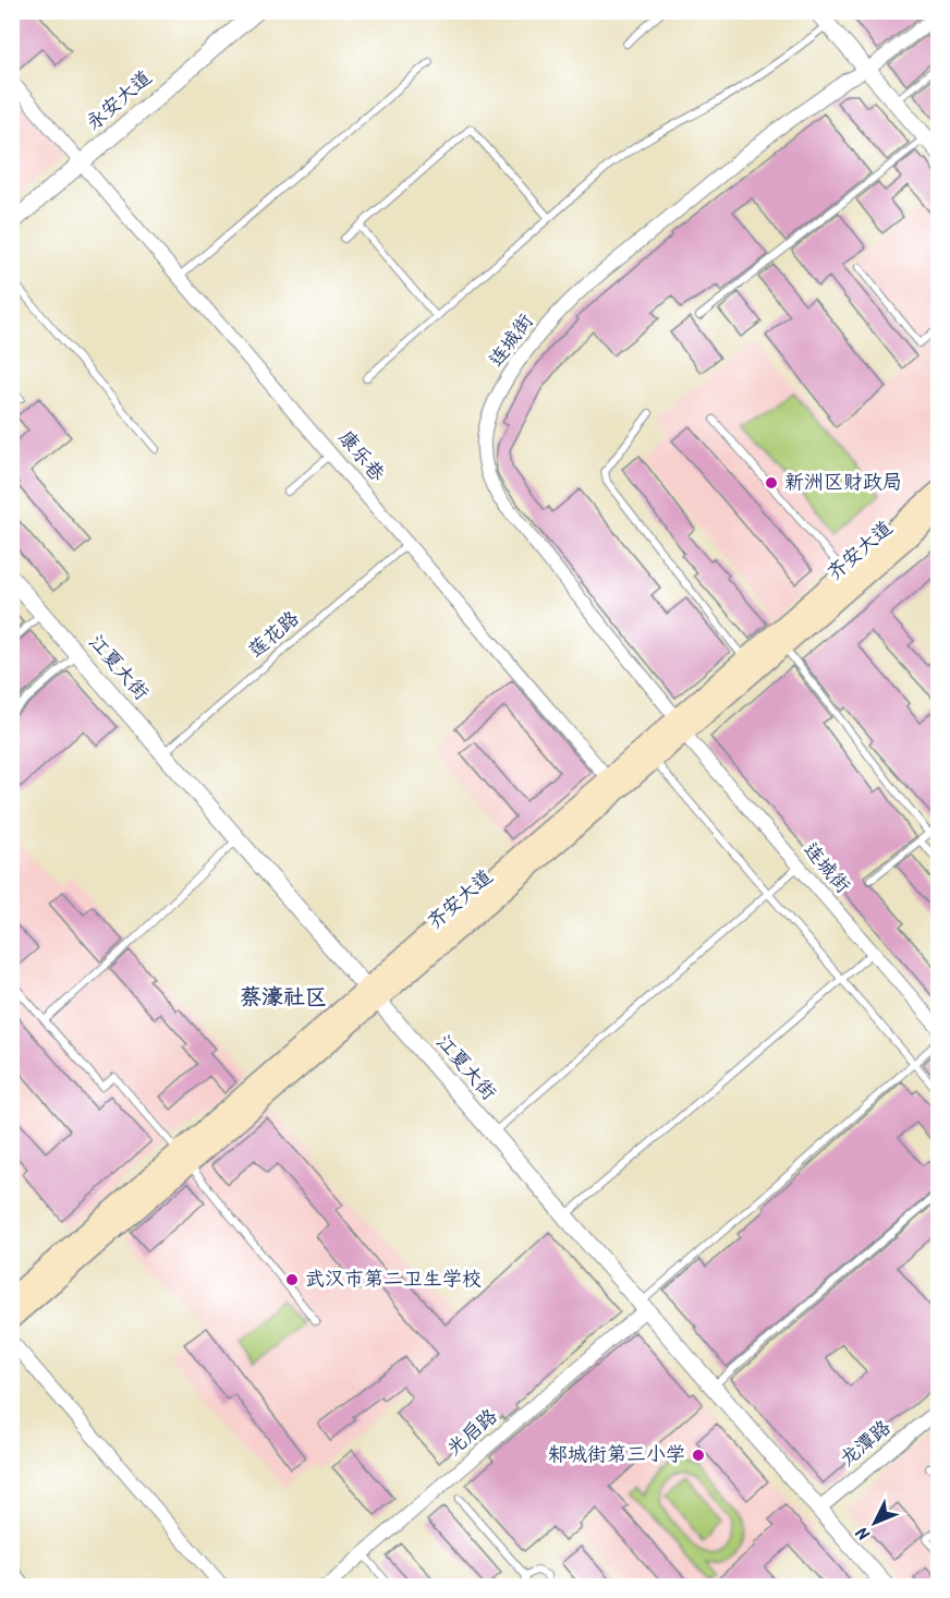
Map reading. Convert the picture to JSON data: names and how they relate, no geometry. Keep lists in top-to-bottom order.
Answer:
{
  "streets": {
    "main road": ["齐安大道"],
    "street": [
      "永安大道",
      "连城街",
      "康乐巷",
      "江夏大街",
      "光启路",
      "龙潭路"
    ],
    "lane": ["莲花路"]
  },
  "crossings": [
    ["永安大道", "康乐巷"],
    ["连城街", "齐安大道"],
    ["康乐巷", "齐安大道"],
    ["康乐巷", "莲花路"],
    ["齐安大道", "江夏大街"],
    ["莲花路", "江夏大街"],
    ["江夏大街", "光启路"],
    ["江夏大街", "龙潭路"]
  ],
  "districts": ["蔡濠社区"],
  "places": ["新洲区财政局", "武汉市第二卫生学校", "邾城街第三小学"],
  "north": "bottom left"
}
